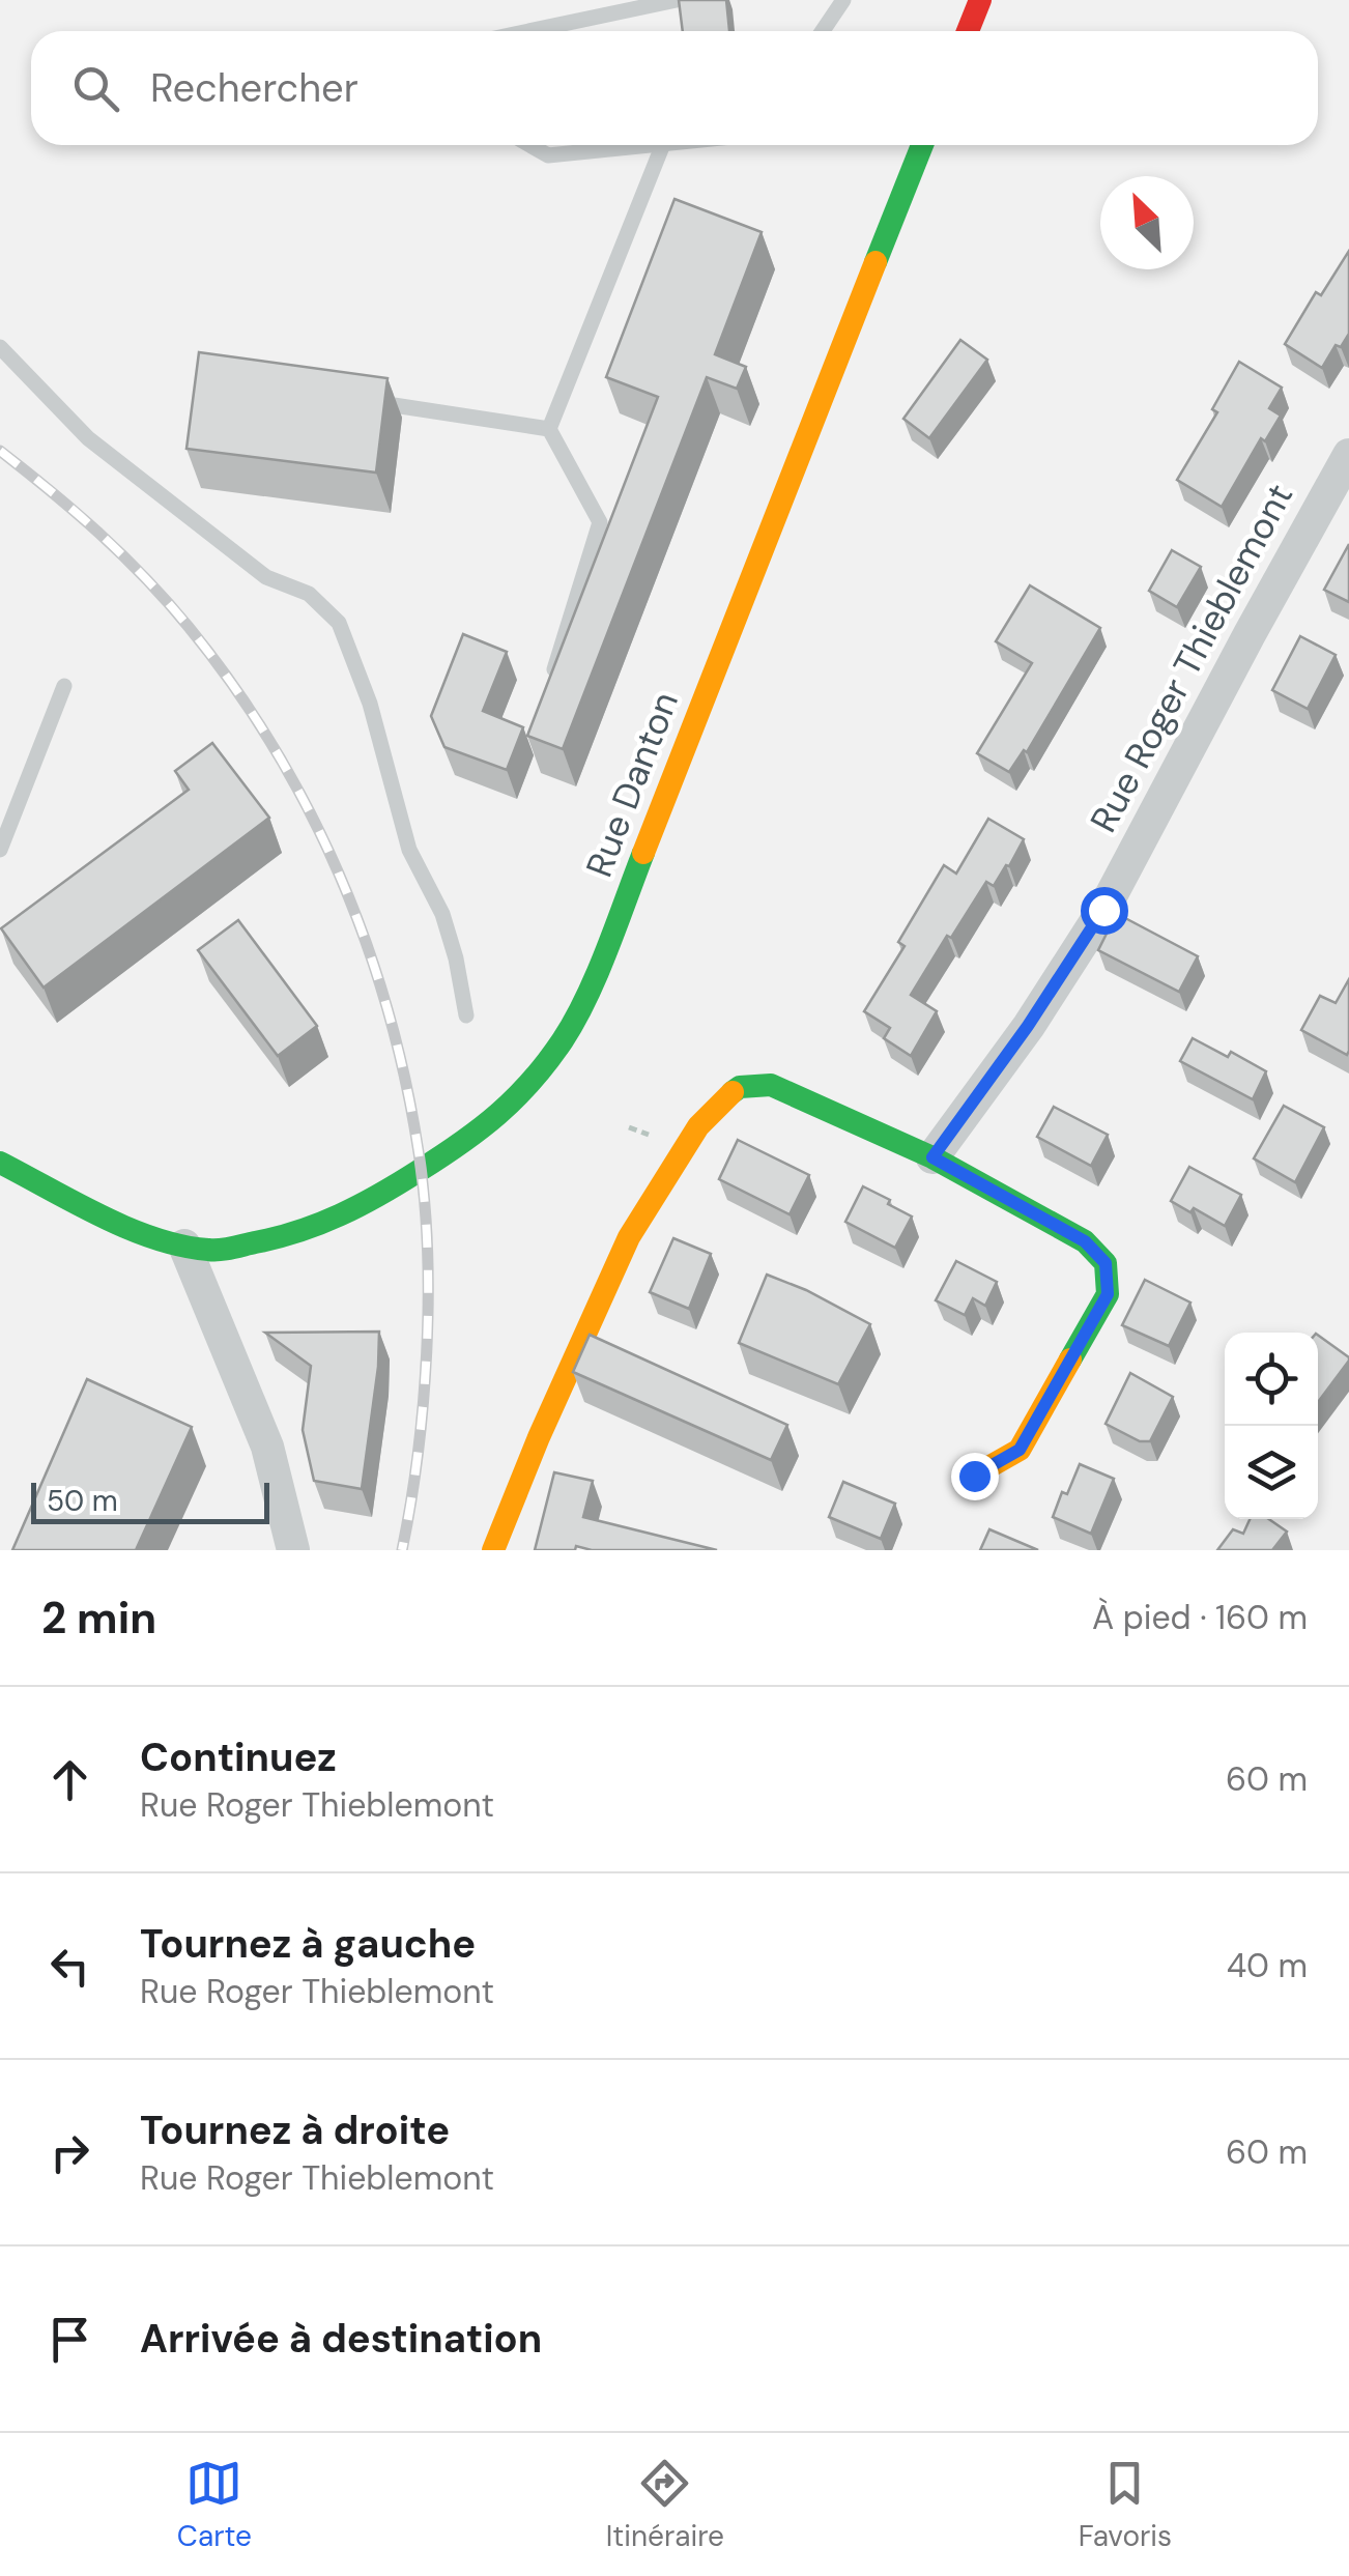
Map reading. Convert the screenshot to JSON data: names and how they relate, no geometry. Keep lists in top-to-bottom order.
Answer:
{
  "streets": {
    "street": ["Rue Roger Thieblemont", "Rue Danton"]
  },
  "scale_bar": "50 m",
  "north": "top left",
  "page": {
    "search": "Rechercher",
    "scale": "50 m",
    "heading": ["2 min", "À pied · 160 m"],
    "list": [
      ["Continuez", "Rue Roger Thieblemont", "60 m"],
      ["Tournez à gauche", "Rue Roger Thieblemont", "40 m"],
      ["Tournez à droite", "Rue Roger Thieblemont", "60 m"],
      "Arrivée à destination"
    ],
    "nav": ["Carte", "Itinéraire", "Favoris"]
  }
}
